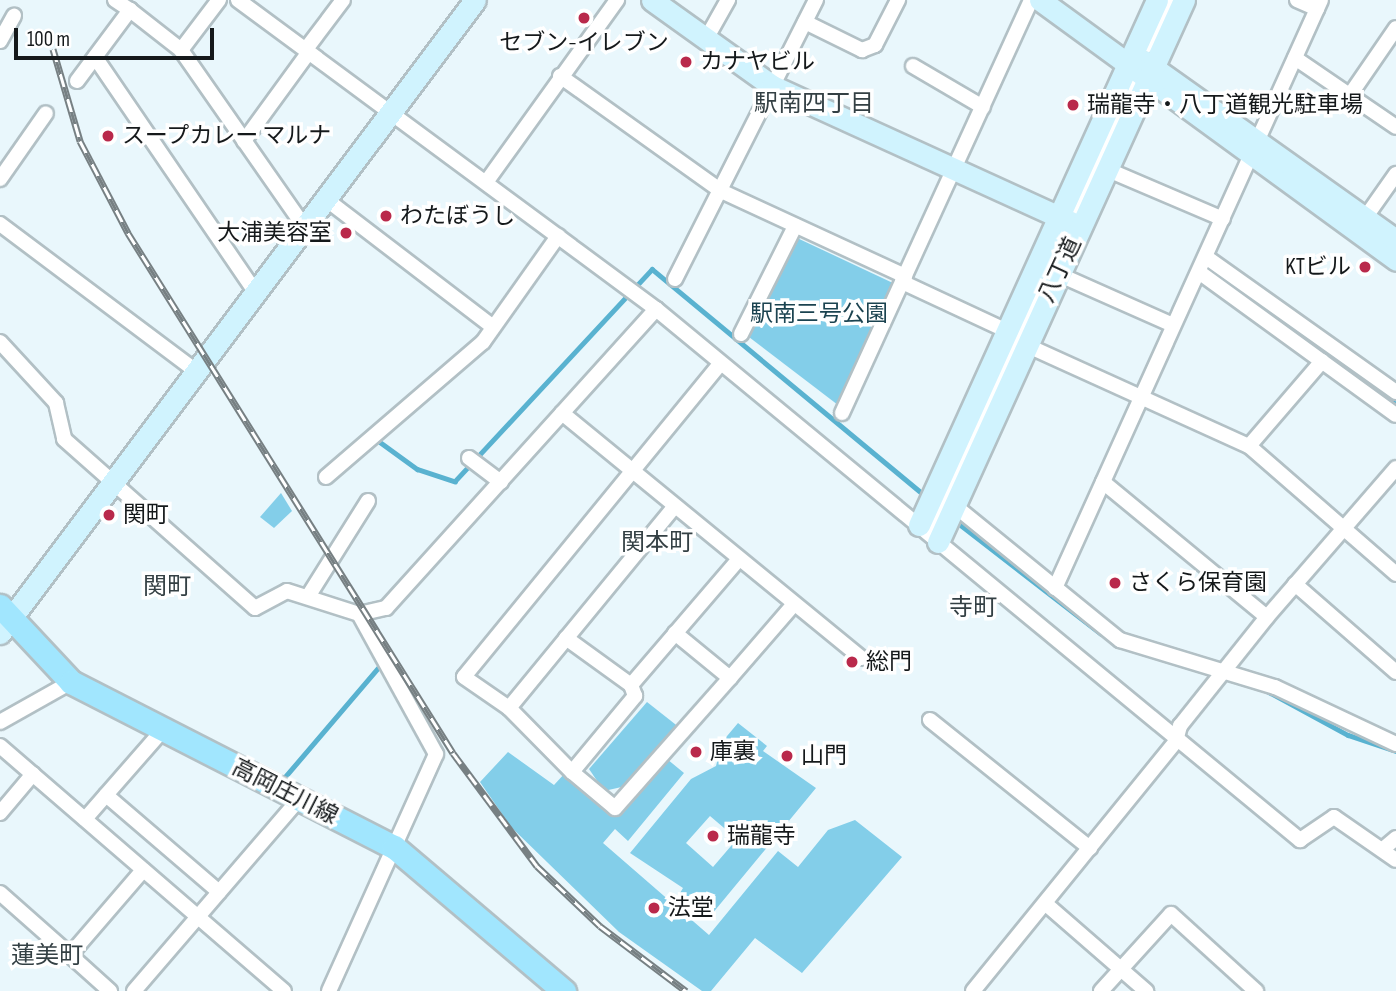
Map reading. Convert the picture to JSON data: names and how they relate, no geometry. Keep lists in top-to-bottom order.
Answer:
{
  "streets": {
    "main road": ["高岡庄川線"],
    "street": ["八丁道"]
  },
  "districts": [
    "駅南四丁目",
    "関本町",
    "関町",
    "寺町",
    "蓮美町"
  ],
  "parks": ["駅南三号公園"],
  "places": [
    "セブン-イレブン",
    "カナヤビル",
    "瑞龍寺・八丁道観光駐車場",
    "スープカレー マルナ",
    "わたぼうし",
    "大浦美容室",
    "KTビル",
    "関町",
    "さくら保育園",
    "総門",
    "庫裏",
    "山門",
    "瑞龍寺",
    "法堂"
  ],
  "scale_bar": "100 m"
}
